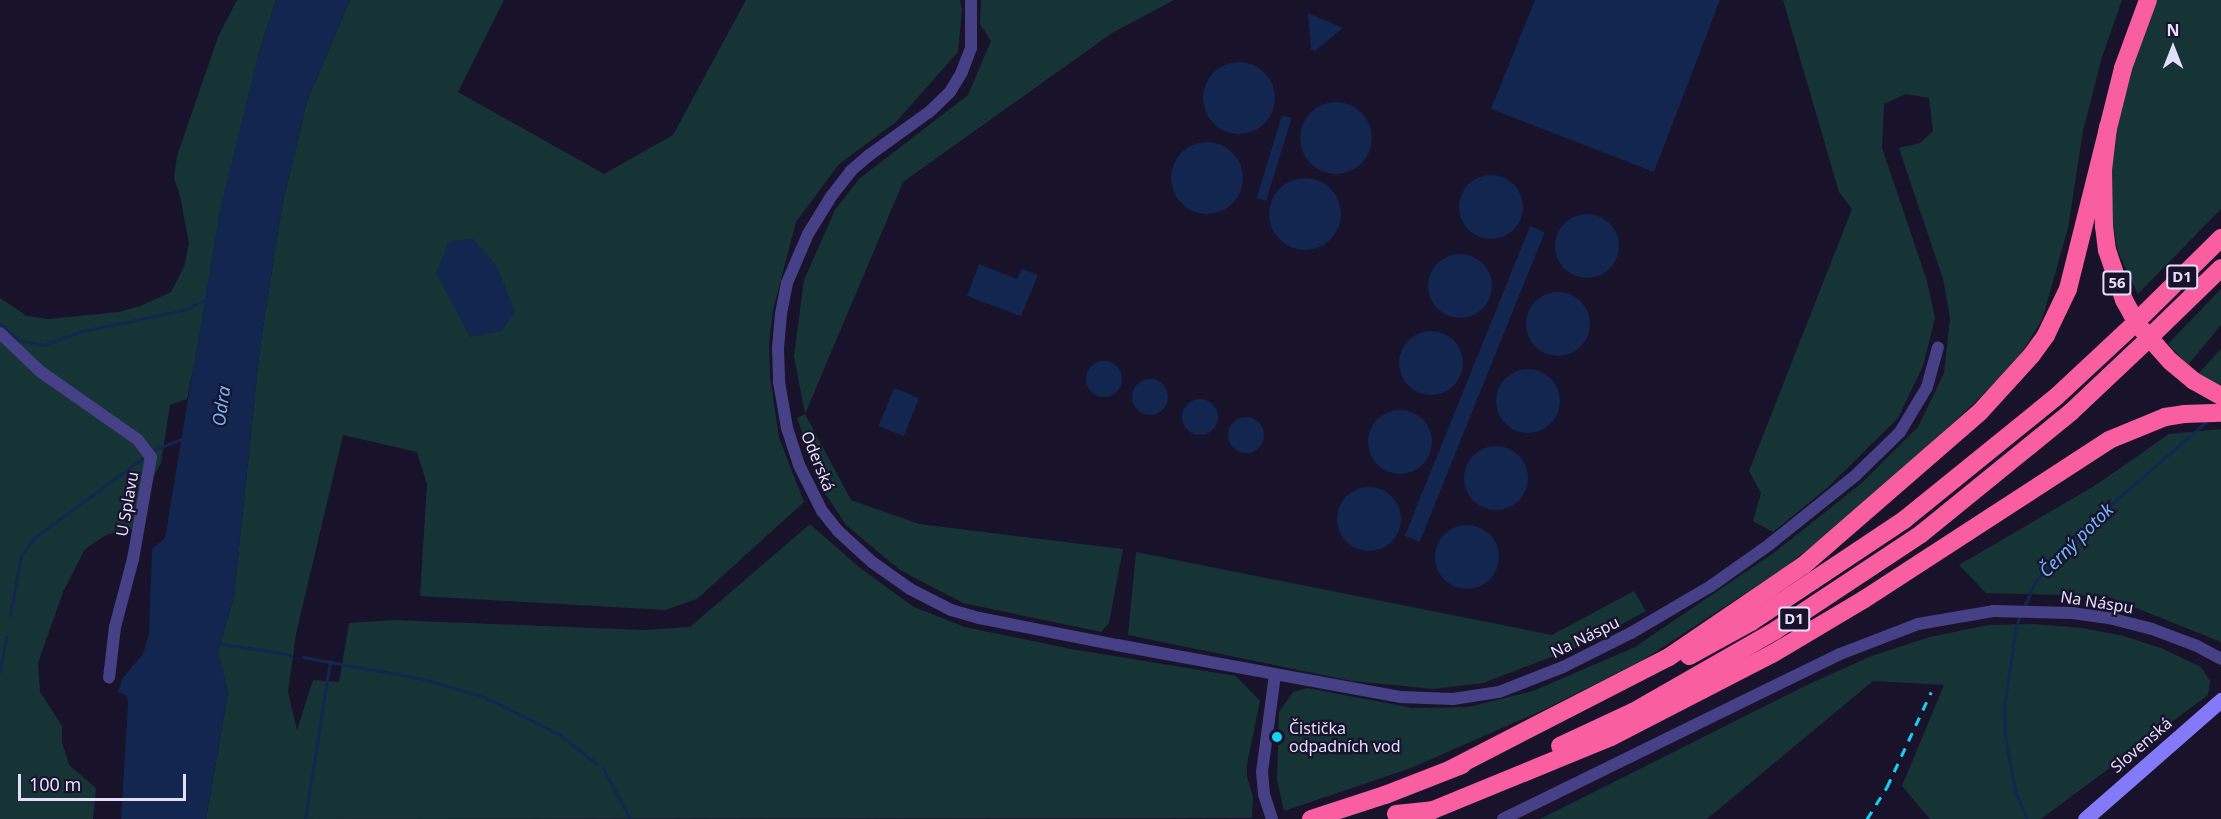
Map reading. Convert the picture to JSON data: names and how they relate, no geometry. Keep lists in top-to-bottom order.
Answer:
{
  "streets": {
    "highway": ["D1", "56"],
    "street": [
      "Oderská",
      "U Splavu",
      "Na Náspu",
      "Slovenská"
    ]
  },
  "crossings": [
    ["D1", "56"],
    ["Oderská", "Na Náspu"]
  ],
  "water": ["Odra", "Černý potok"],
  "places": ["Čistička odpadních vod"],
  "scale_bar": "100 m",
  "north": "top"
}
